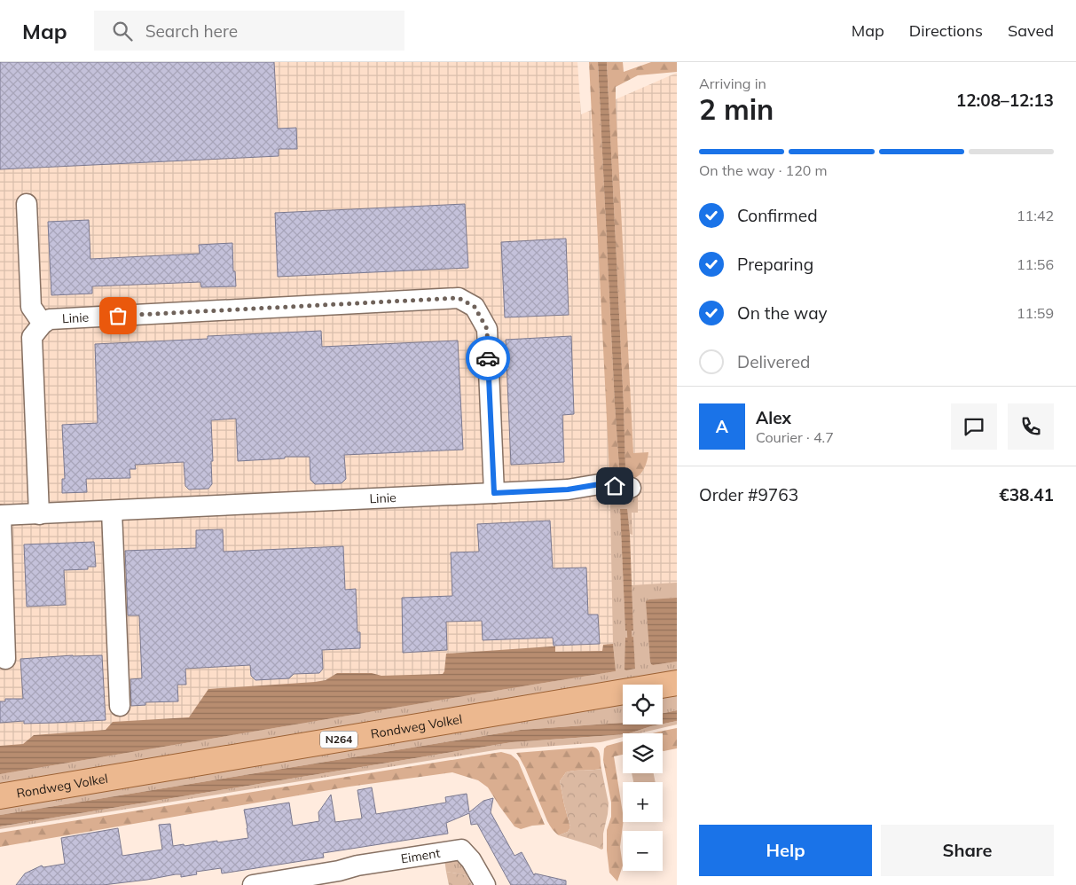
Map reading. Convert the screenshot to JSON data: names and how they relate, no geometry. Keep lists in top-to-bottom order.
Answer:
{
  "streets": {
    "main road": ["Rondweg Volkel", "N264"],
    "street": ["Linie", "Eiment"]
  },
  "page": {
    "header": "Map",
    "search": "Search here",
    "nav": ["Map", "Directions", "Saved"],
    "heading": ["2 min", "Arriving in", "12:08–12:13"],
    "panel": [
      "Alex",
      "Courier · 4.7",
      "Order #9763",
      "€38.41"
    ],
    "bar": "On the way · 120 m",
    "list": [
      ["Confirmed", "11:42"],
      ["Preparing", "11:56"],
      ["On the way", "11:59"],
      "Delivered"
    ],
    "round": "A",
    "map_buttons": ["+", "−"],
    "buttons": ["Help", "Share"]
  }
}
